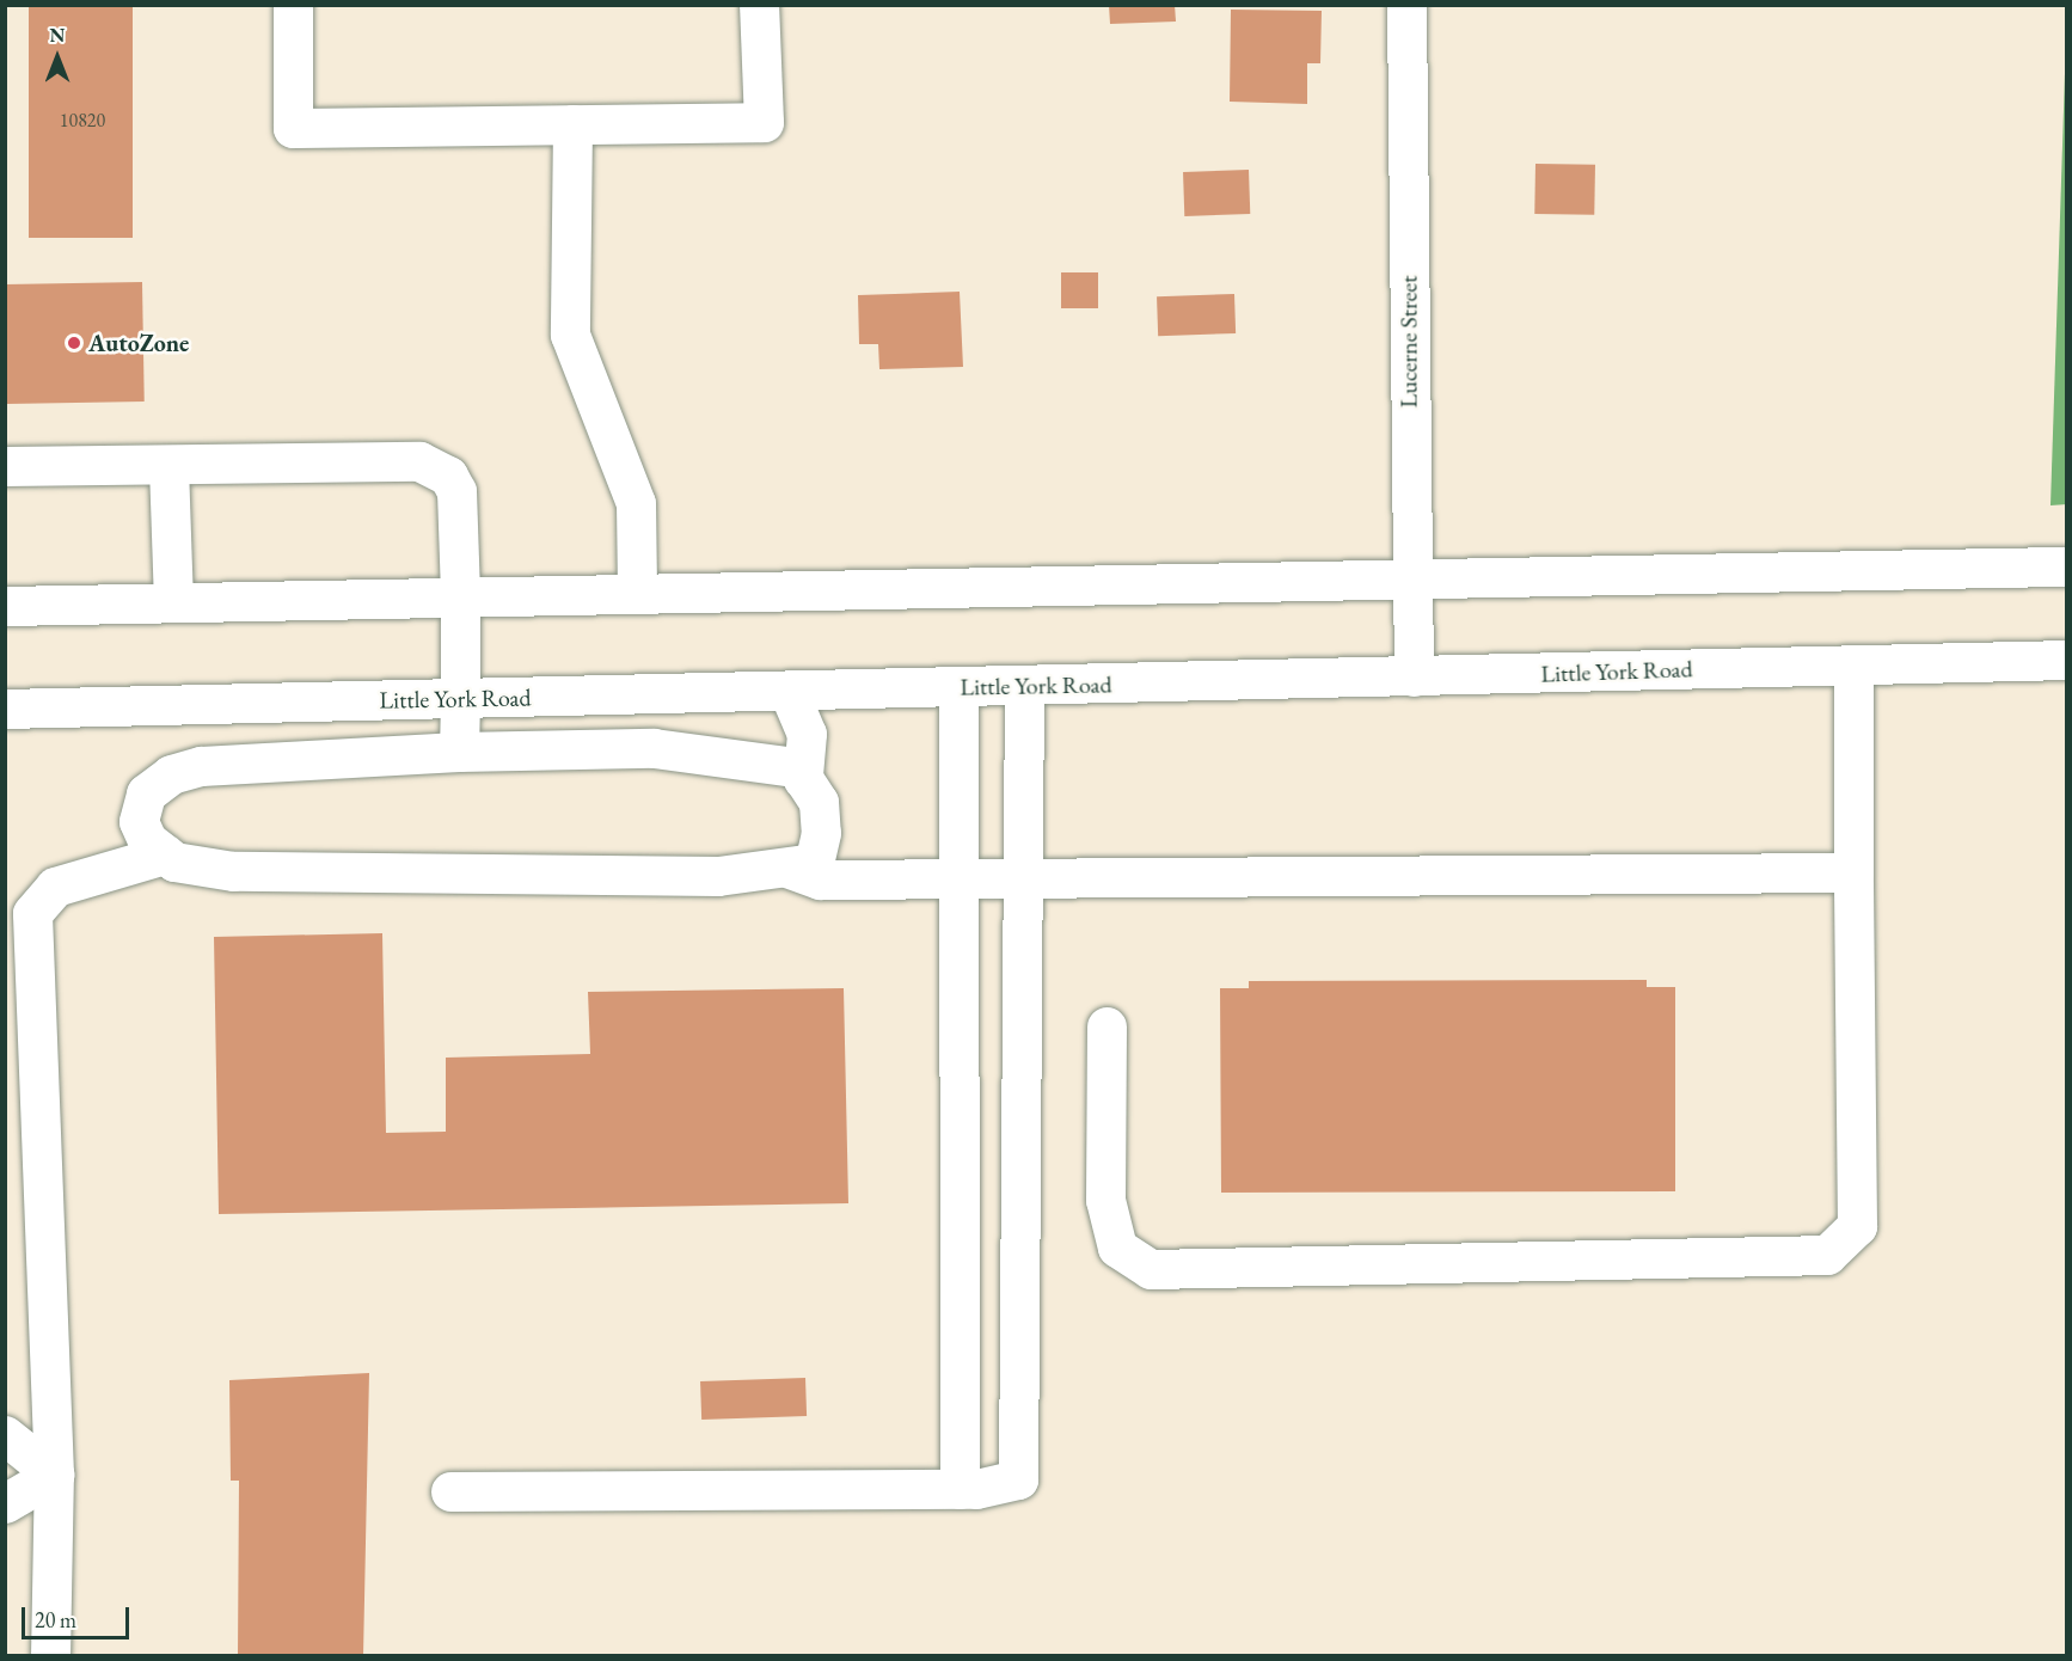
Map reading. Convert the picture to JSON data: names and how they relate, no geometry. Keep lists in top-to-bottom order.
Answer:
{
  "streets": {
    "main road": ["Lucerne Street", "Little York Road"]
  },
  "crossings": [
    ["Lucerne Street", "Little York Road"]
  ],
  "places": ["AutoZone"],
  "house_numbers": ["10820"],
  "scale_bar": "20 m",
  "north": "top"
}
